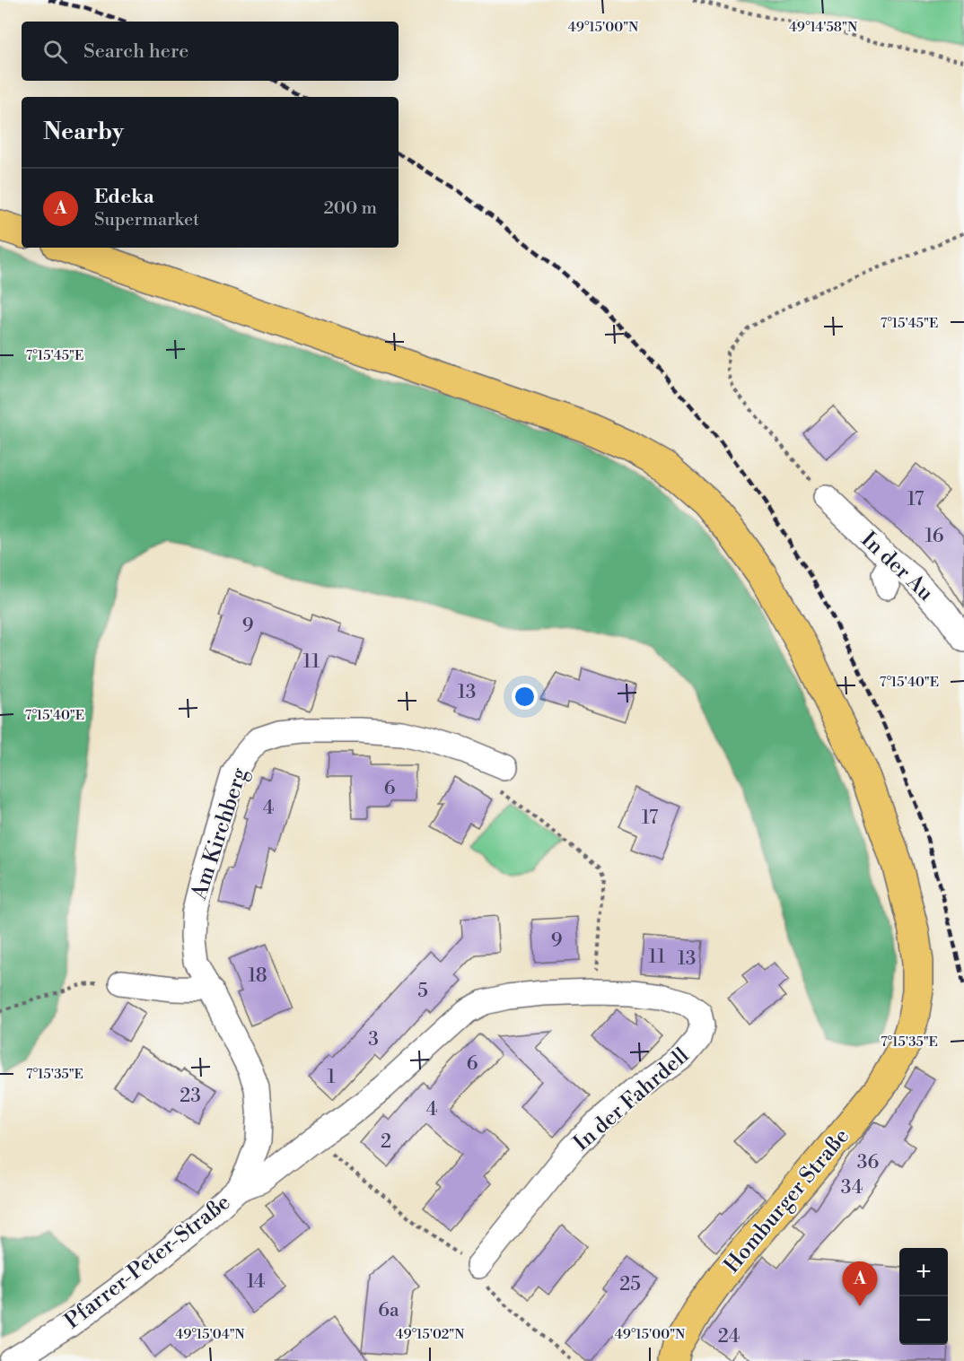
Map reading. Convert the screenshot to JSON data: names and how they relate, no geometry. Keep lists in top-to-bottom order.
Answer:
{
  "streets": {
    "main road": ["Homburger Straße"],
    "street": [
      "In der Au",
      "Am Kirchberg",
      "In der Fahrdell",
      "Pfarrer-Peter-Straße"
    ]
  },
  "crossings": [
    ["Am Kirchberg", "Pfarrer-Peter-Straße"],
    ["In der Fahrdell", "Pfarrer-Peter-Straße"]
  ],
  "house_numbers": [
    "17",
    "16",
    "9",
    "11",
    "13",
    "6",
    "4",
    "17",
    "9",
    "11",
    "13",
    "18",
    "5",
    "3",
    "6",
    "1",
    "23",
    "4",
    "2",
    "36",
    "34",
    "14",
    "25",
    "6a",
    "24"
  ],
  "page": {
    "search": "Search here",
    "heading": "Nearby",
    "list": [
      {
        "mark": "A",
        "name": "Edeka",
        "note": "Supermarket",
        "value": "200 m"
      }
    ],
    "map_buttons": ["+", "−"],
    "pins": "A"
  },
  "coordinates": [
    "49°15'00\"N",
    "49°14'58\"N",
    "7°15'45\"E",
    "7°15'40\"E",
    "7°15'35\"E",
    "49°15'04\"N",
    "49°15'02\"N"
  ]
}
